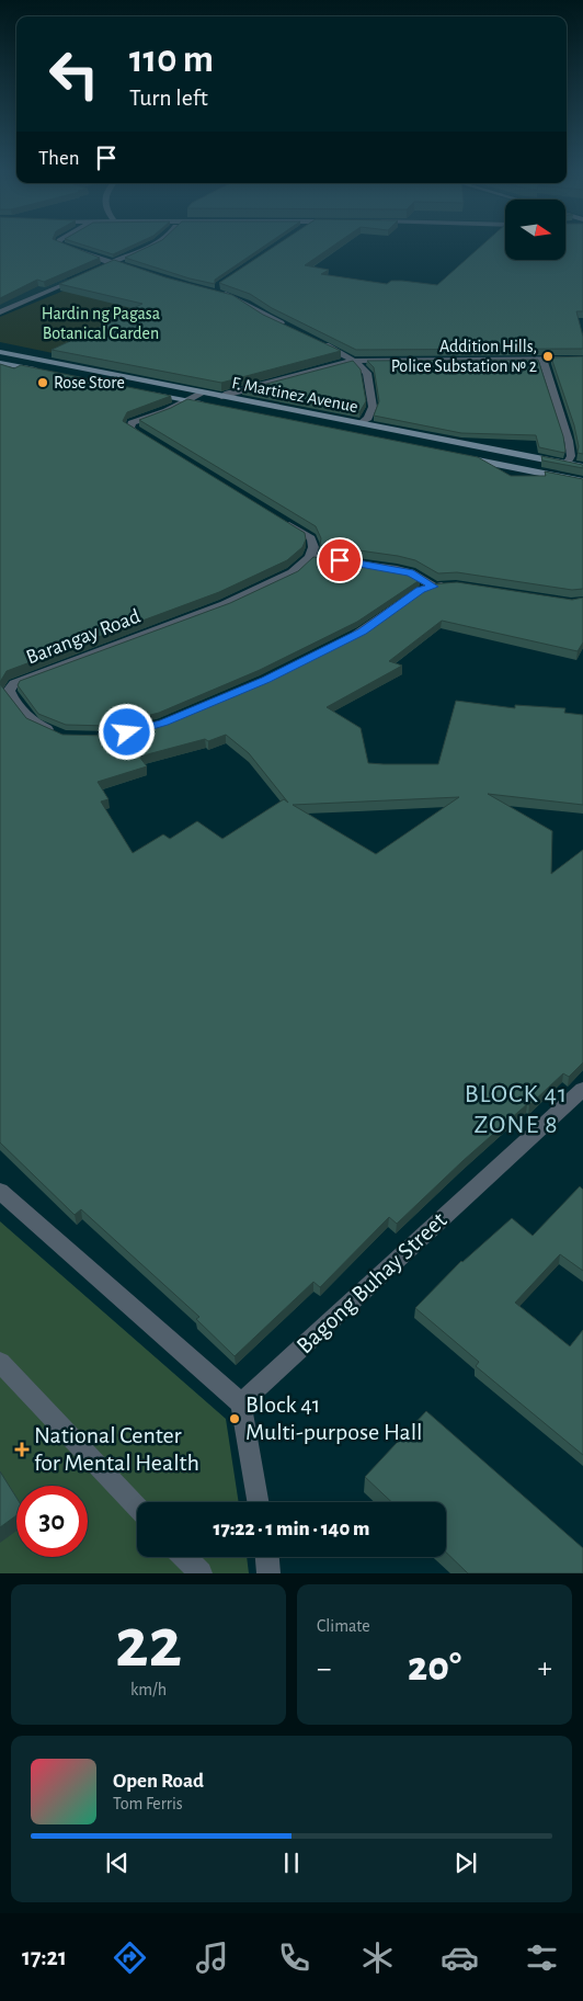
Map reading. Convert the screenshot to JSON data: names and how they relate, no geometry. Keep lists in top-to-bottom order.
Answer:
{
  "streets": {
    "main road": ["F. Martinez Avenue"],
    "street": ["Barangay Road", "Bagong Buhay Street"]
  },
  "districts": ["BLOCK 41 ZONE 8"],
  "parks": ["Hardin ng Pagasa Botanical Garden"],
  "places": {
    "other": ["Addition Hills, Police Substation № 2", "Rose Store", "Block 41 Multi-purpose Hall"],
    "health": ["National Center for Mental Health"]
  },
  "north": "right",
  "page": {
    "turn": ["110 m", "Turn left"],
    "then": "Then",
    "limit": "30",
    "trip": "17:22 · 1 min · 140 m",
    "tile": [
      ["22", "km/h"],
      "Climate"
    ],
    "heat": ["−", "20°", "+"],
    "song": ["Open Road", "Tom Ferris"],
    "tabs": "17:21"
  }
}
